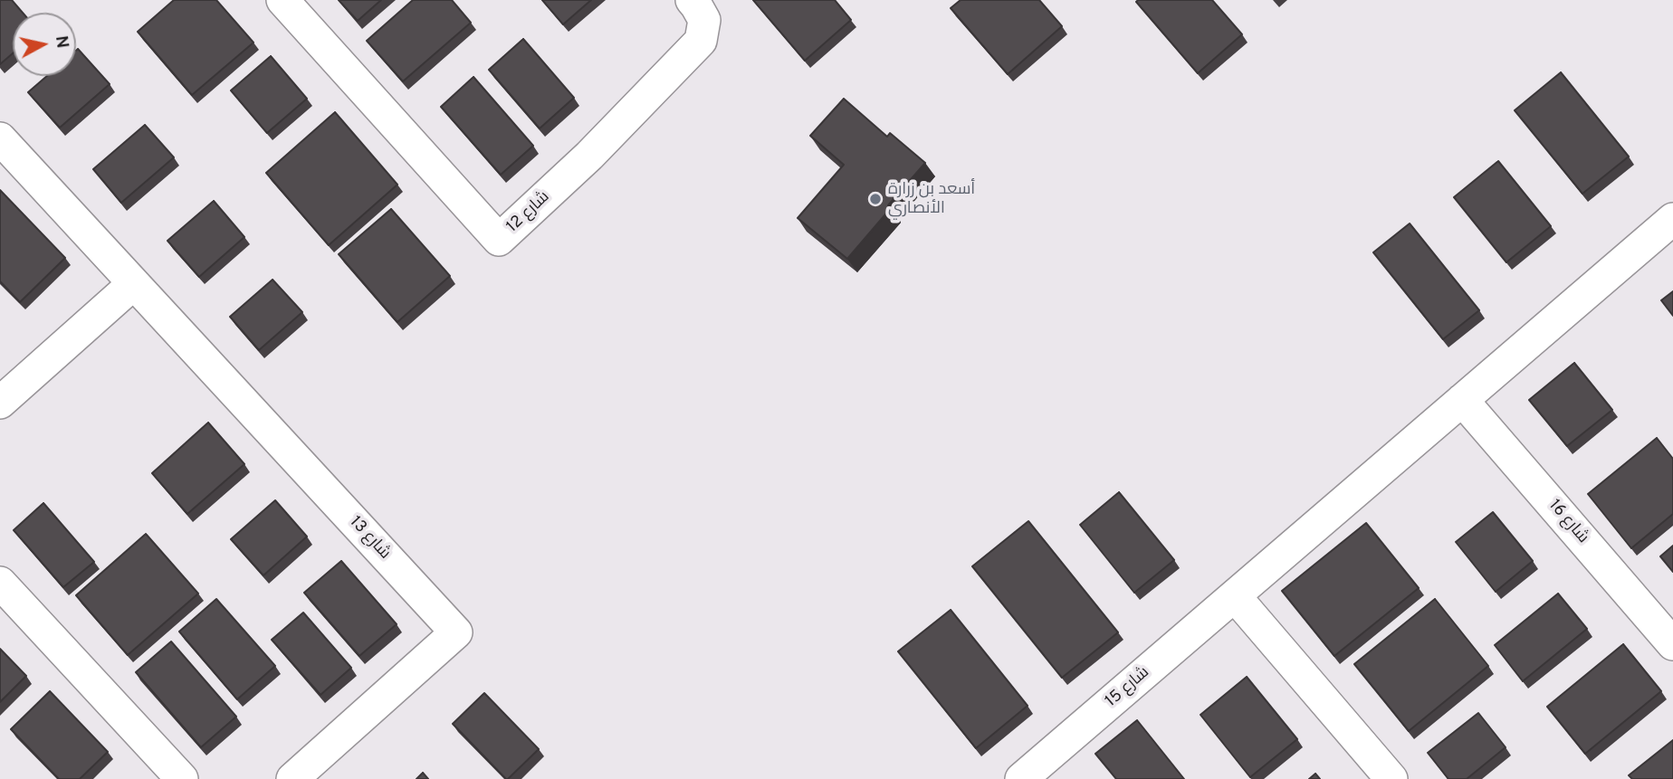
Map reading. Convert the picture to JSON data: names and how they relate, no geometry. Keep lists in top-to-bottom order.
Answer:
{
  "streets": {
    "street": [
      "شارع 12",
      "شارع 16",
      "شارع 13",
      "شارع 15"
    ]
  },
  "crossings": [
    ["شارع 16", "شارع 15"]
  ],
  "places": ["أسعد بن زرارة الأنصاري"],
  "north": "right"
}
